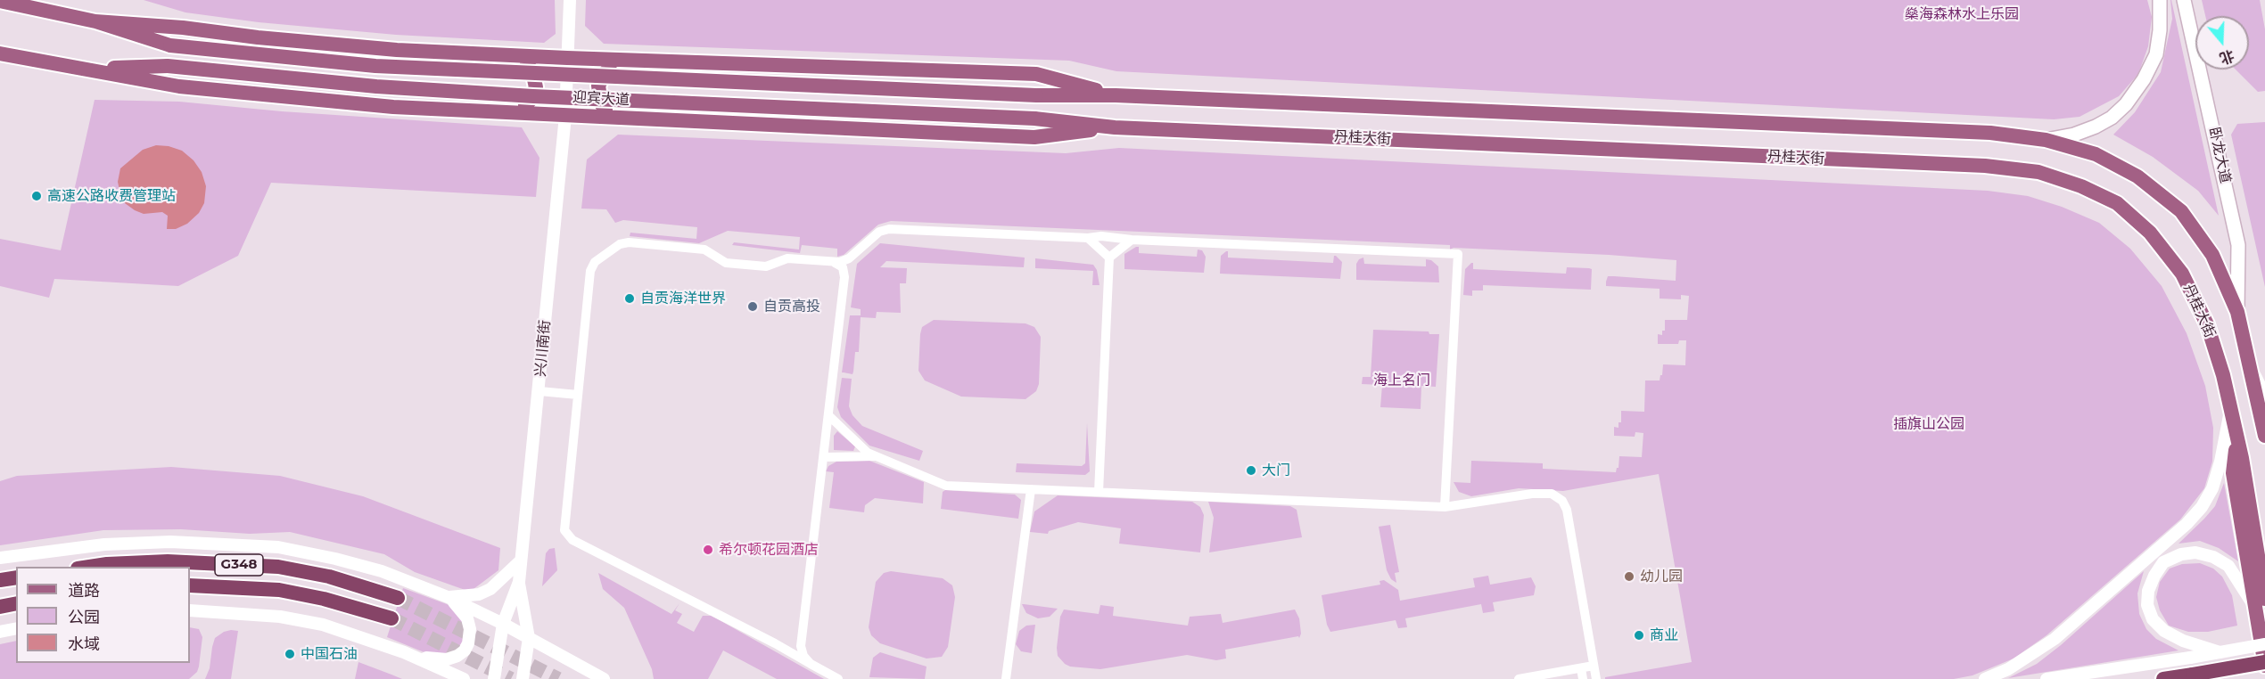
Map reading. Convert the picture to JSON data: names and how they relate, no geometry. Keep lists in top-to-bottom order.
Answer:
{
  "streets": {
    "highway": ["G348"],
    "main road": ["迎宾大道", "丹桂大街", "卧龙大道"],
    "street": ["兴川南街"]
  },
  "crossings": [
    ["迎宾大道", "丹桂大街"]
  ],
  "parks": ["燊海森林水上乐园", "海上名门", "插旗山公园"],
  "places": [
    "高速公路收费管理站",
    "自贡海洋世界",
    "自贡高投",
    "大门",
    "希尔顿花园酒店",
    "幼儿园",
    "商业",
    "中国石油"
  ],
  "legend": ["道路", "公园", "水域"],
  "north": "bottom"
}
